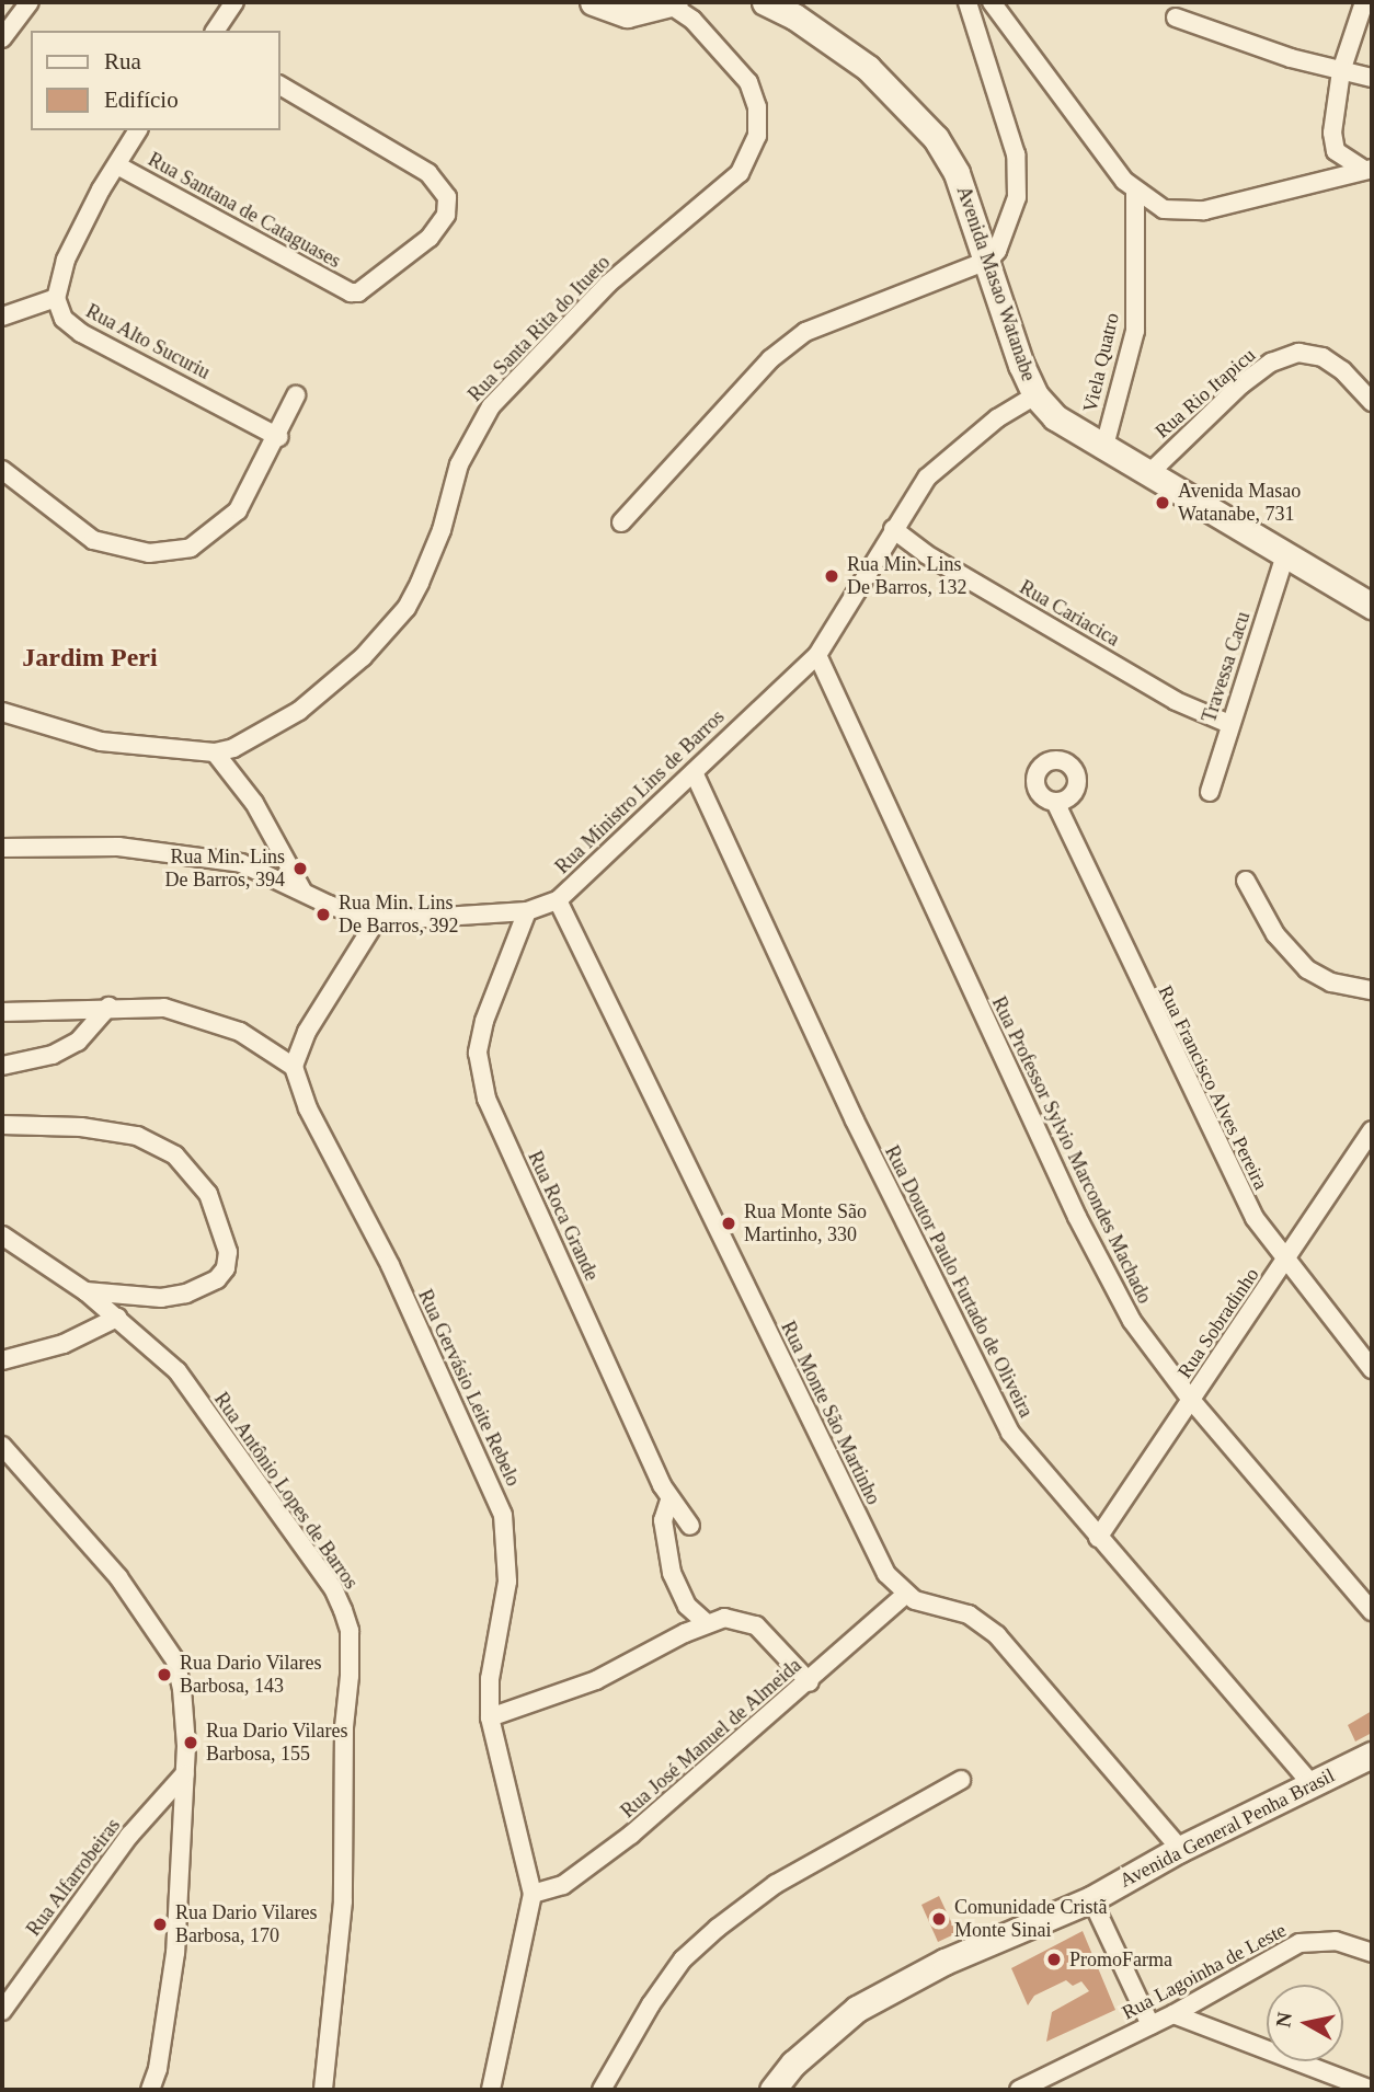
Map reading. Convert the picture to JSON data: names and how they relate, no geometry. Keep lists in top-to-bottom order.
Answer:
{
  "streets": {
    "street": [
      "Rua Santana de Cataguases",
      "Avenida Masao Watanabe",
      "Rua Santa Rita do Itueto",
      "Rua Alto Sucuriu",
      "Viela Quatro",
      "Rua Rio Itapicu",
      "Rua Cariacica",
      "Travessa Cacu",
      "Rua Ministro Lins de Barros",
      "Rua Francisco Alves Pereira",
      "Rua Professor Sylvio Marcondes Machado",
      "Rua Roca Grande",
      "Rua Doutor Paulo Furtado de Oliveira",
      "Rua Sobradinho",
      "Rua Gervásio Leite Rebelo",
      "Rua Monte São Martinho",
      "Rua Antônio Lopes de Barros",
      "Rua José Manuel de Almeida",
      "Avenida General Penha Brasil",
      "Rua Alfarrobeiras",
      "Rua Lagoinha de Leste"
    ]
  },
  "crossings": [
    ["Avenida Masao Watanabe", "Viela Quatro"],
    ["Avenida Masao Watanabe", "Rua Rio Itapicu"],
    ["Avenida Masao Watanabe", "Travessa Cacu"],
    ["Avenida Masao Watanabe", "Rua Ministro Lins de Barros"],
    ["Rua Cariacica", "Travessa Cacu"],
    ["Rua Cariacica", "Rua Ministro Lins de Barros"],
    ["Rua Ministro Lins de Barros", "Rua Professor Sylvio Marcondes Machado"],
    ["Rua Ministro Lins de Barros", "Rua Roca Grande"],
    ["Rua Ministro Lins de Barros", "Rua Doutor Paulo Furtado de Oliveira"],
    ["Rua Ministro Lins de Barros", "Rua Monte São Martinho"],
    ["Rua Francisco Alves Pereira", "Rua Sobradinho"],
    ["Rua Professor Sylvio Marcondes Machado", "Rua Sobradinho"],
    ["Rua Doutor Paulo Furtado de Oliveira", "Rua Sobradinho"],
    ["Rua Doutor Paulo Furtado de Oliveira", "Avenida General Penha Brasil"],
    ["Rua Gervásio Leite Rebelo", "Rua José Manuel de Almeida"],
    ["Rua Monte São Martinho", "Rua José Manuel de Almeida"]
  ],
  "districts": ["Jardim Peri"],
  "places": [
    "Avenida Masao Watanabe, 731",
    "Rua Min. Lins De Barros, 132",
    "Rua Min. Lins De Barros, 394",
    "Rua Min. Lins De Barros, 392",
    "Rua Monte São Martinho, 330",
    "Rua Dario Vilares Barbosa, 143",
    "Rua Dario Vilares Barbosa, 155",
    "Comunidade Cristã Monte Sinai",
    "Rua Dario Vilares Barbosa, 170",
    "PromoFarma"
  ],
  "legend": ["Rua", "Edifício"],
  "north": "left"
}
